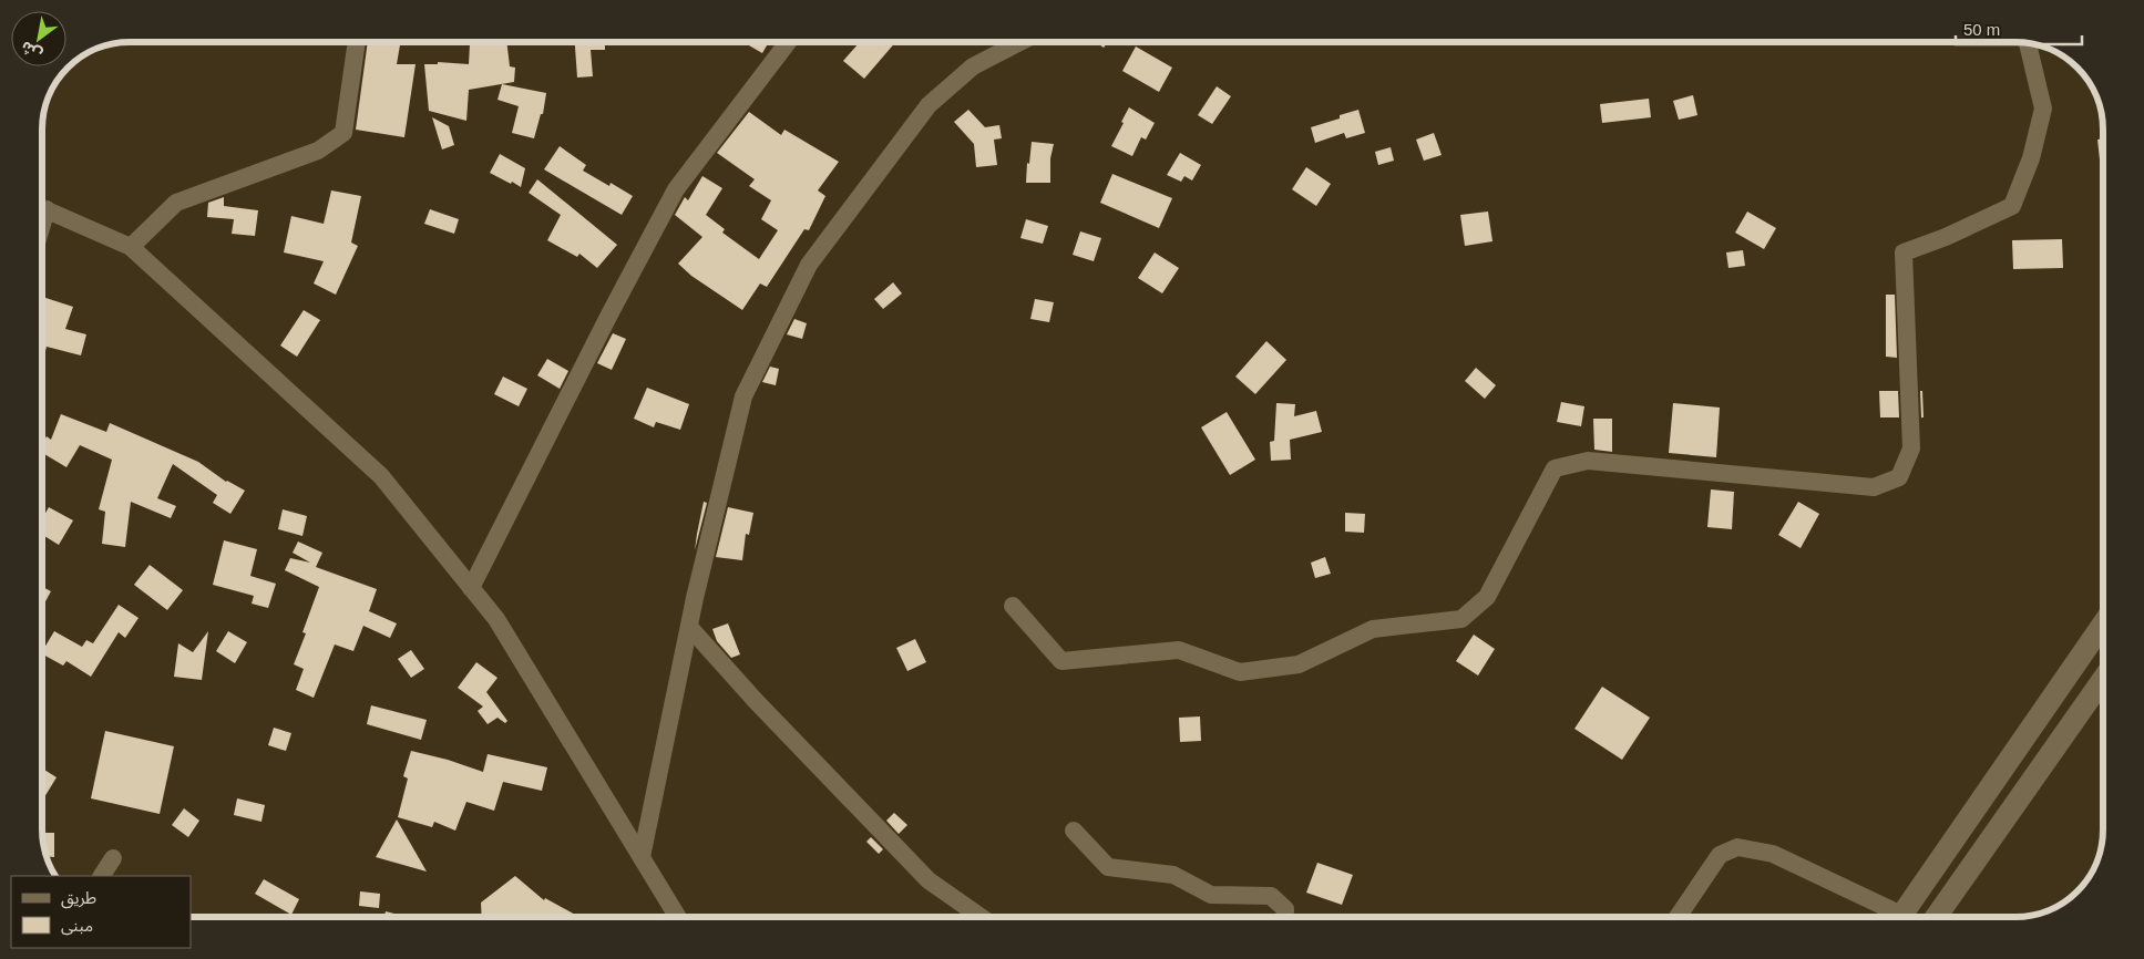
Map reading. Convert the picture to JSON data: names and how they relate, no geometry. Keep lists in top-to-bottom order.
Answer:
{
  "legend": ["طريق", "مبنى"],
  "scale_bar": "50 m",
  "north": "bottom left"
}
